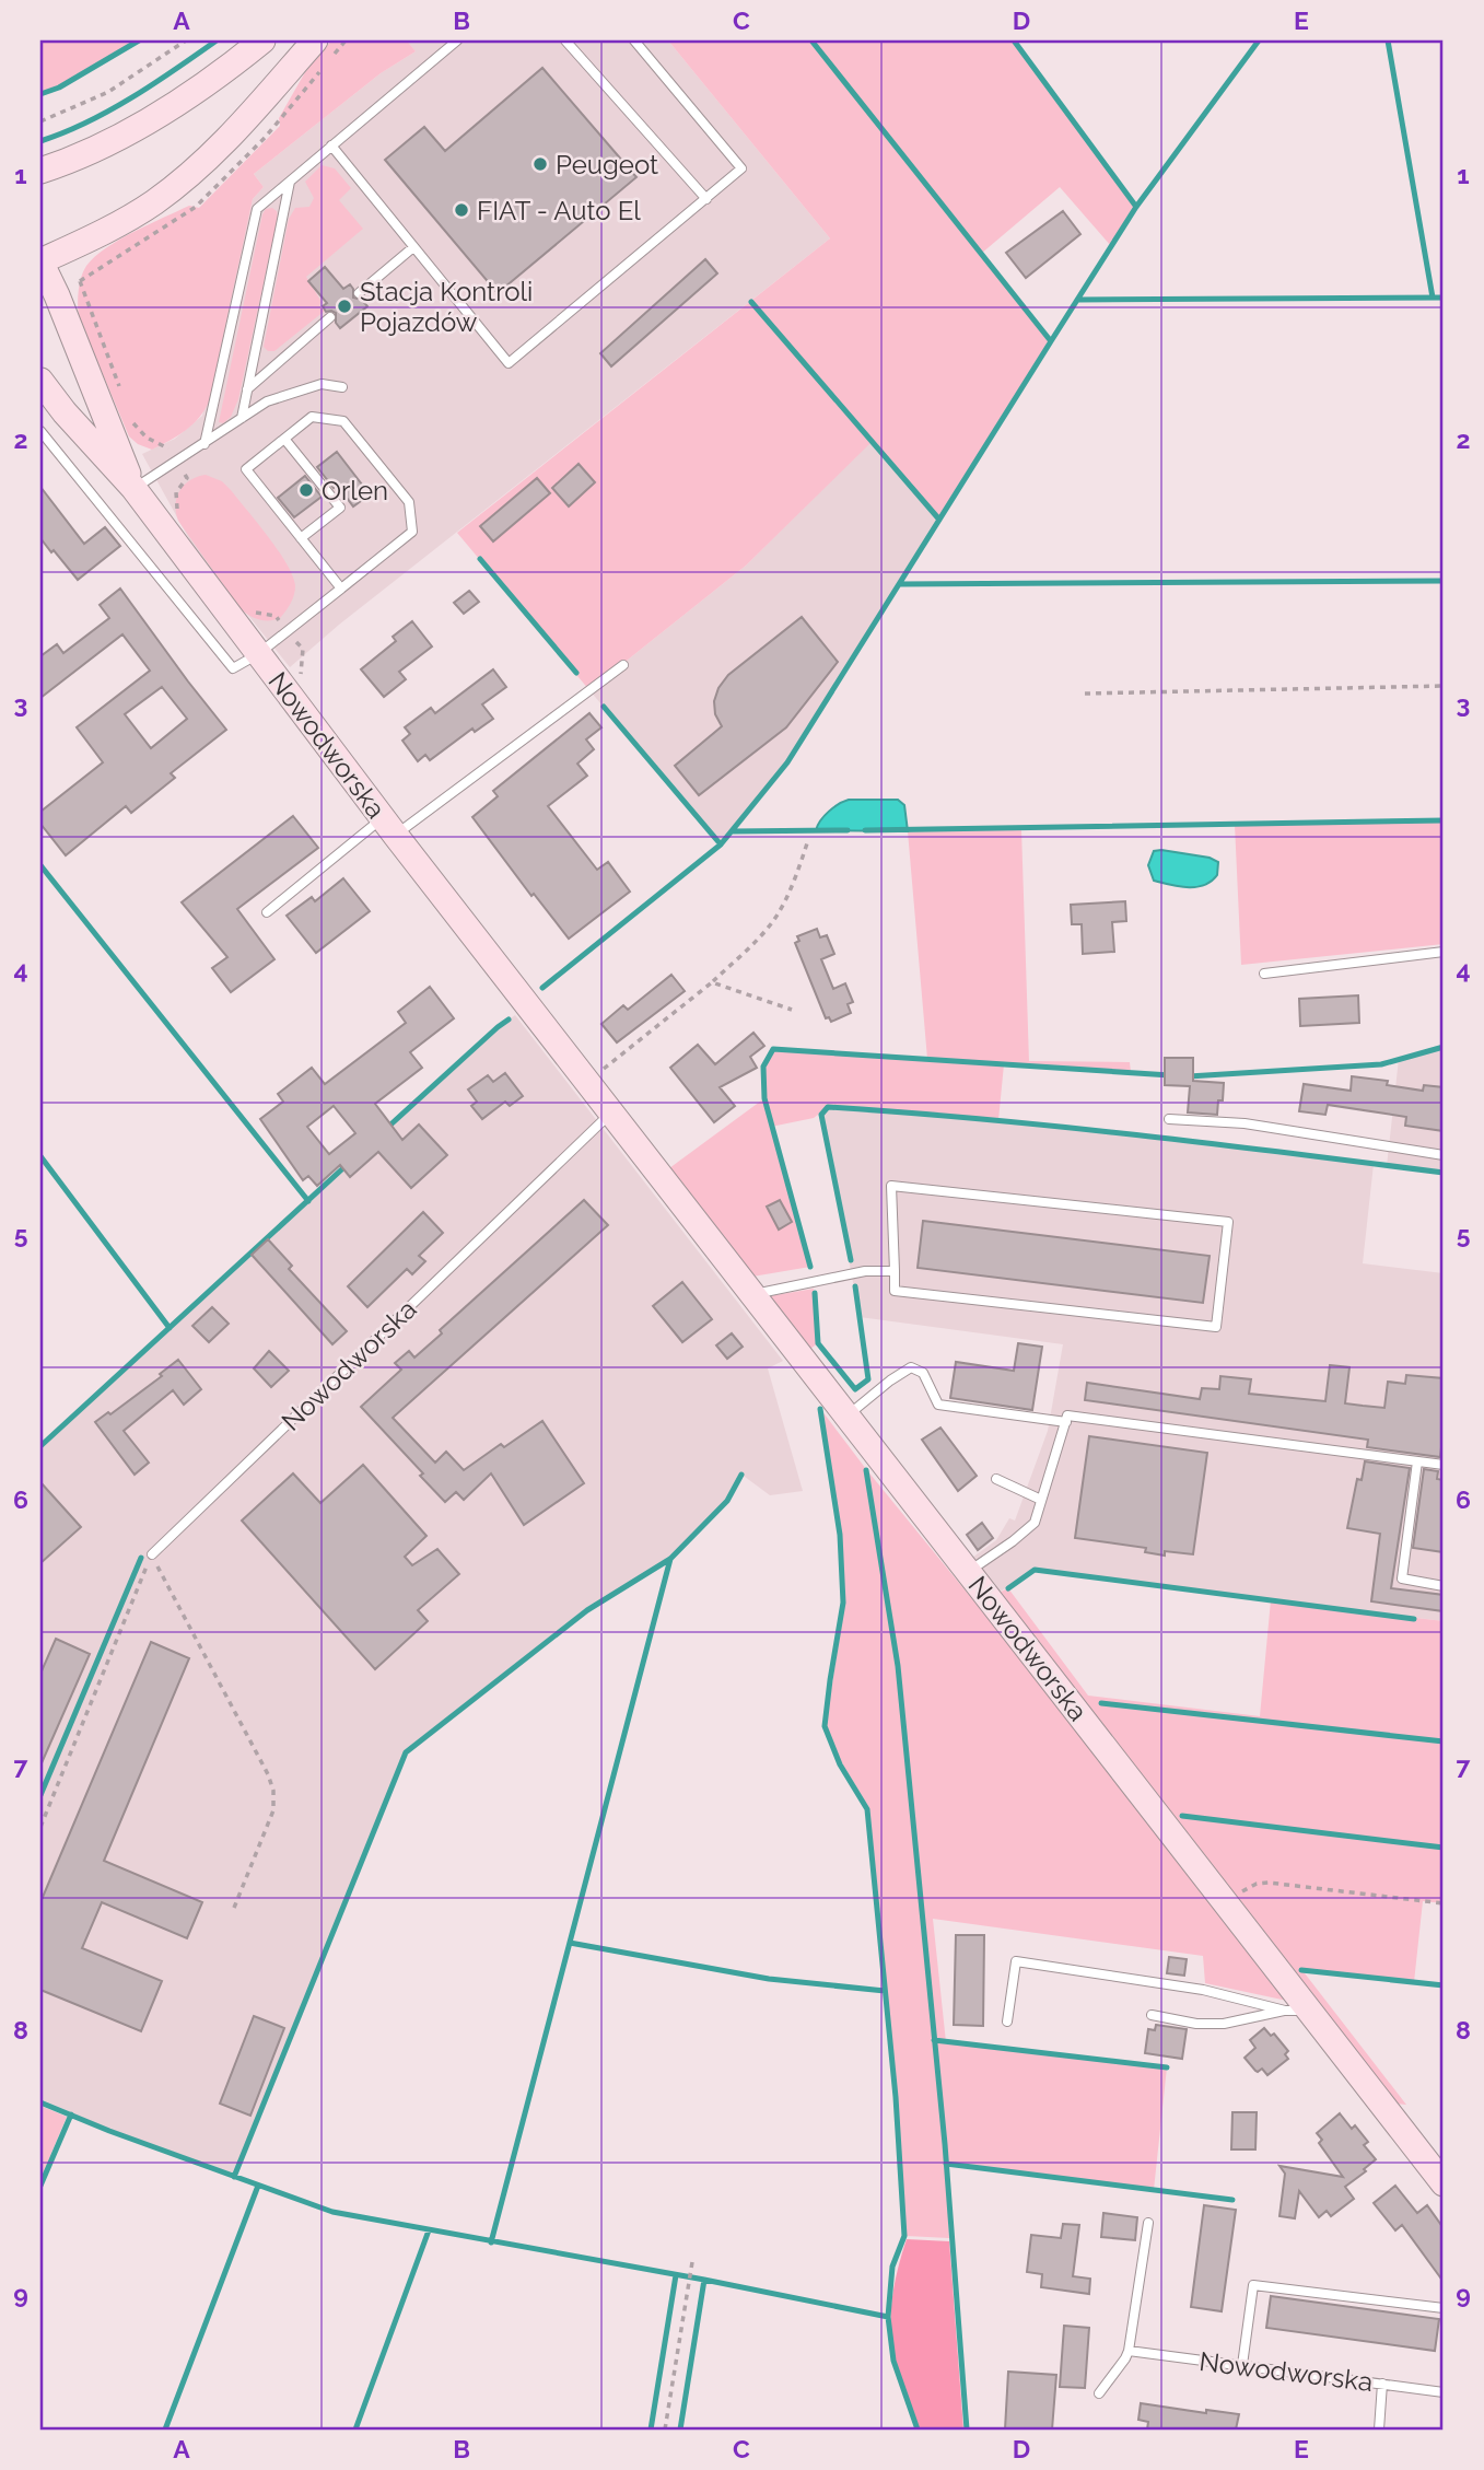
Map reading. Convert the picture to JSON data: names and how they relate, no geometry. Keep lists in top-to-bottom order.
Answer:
{
  "streets": {
    "street": ["Nowodworska"]
  },
  "places": [
    "Peugeot",
    "FIAT - Auto El",
    "Stacja Kontroli Pojazdów",
    "Orlen"
  ],
  "grid": {
    "columns": [
      "A",
      "B",
      "C",
      "D",
      "E"
    ],
    "rows": [
      "1",
      "2",
      "3",
      "4",
      "5",
      "6",
      "7",
      "8",
      "9"
    ]
  }
}
